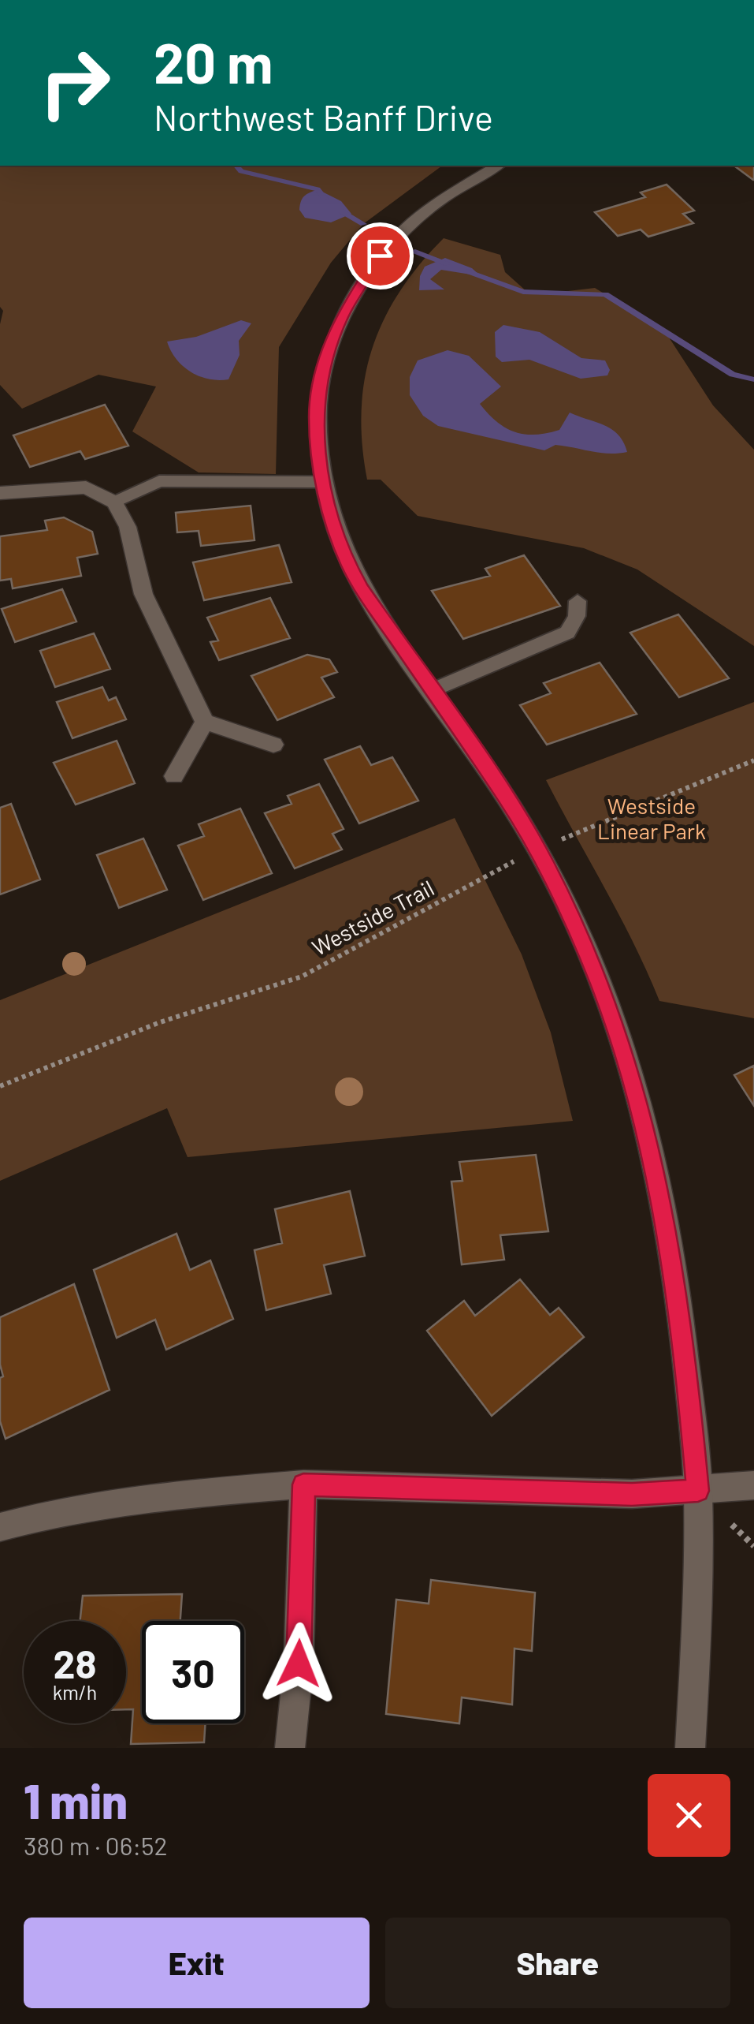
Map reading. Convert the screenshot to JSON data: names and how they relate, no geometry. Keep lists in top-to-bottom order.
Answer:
{
  "streets": {
    "path": ["Westside Trail"]
  },
  "parks": ["Westside Linear Park"],
  "page": {
    "turn": ["20 m", "Northwest Banff Drive"],
    "speed": "28 km/h",
    "limit": "30",
    "heading": ["1 min", "380 m · 06:52"],
    "buttons": ["Exit", "Share"]
  }
}
